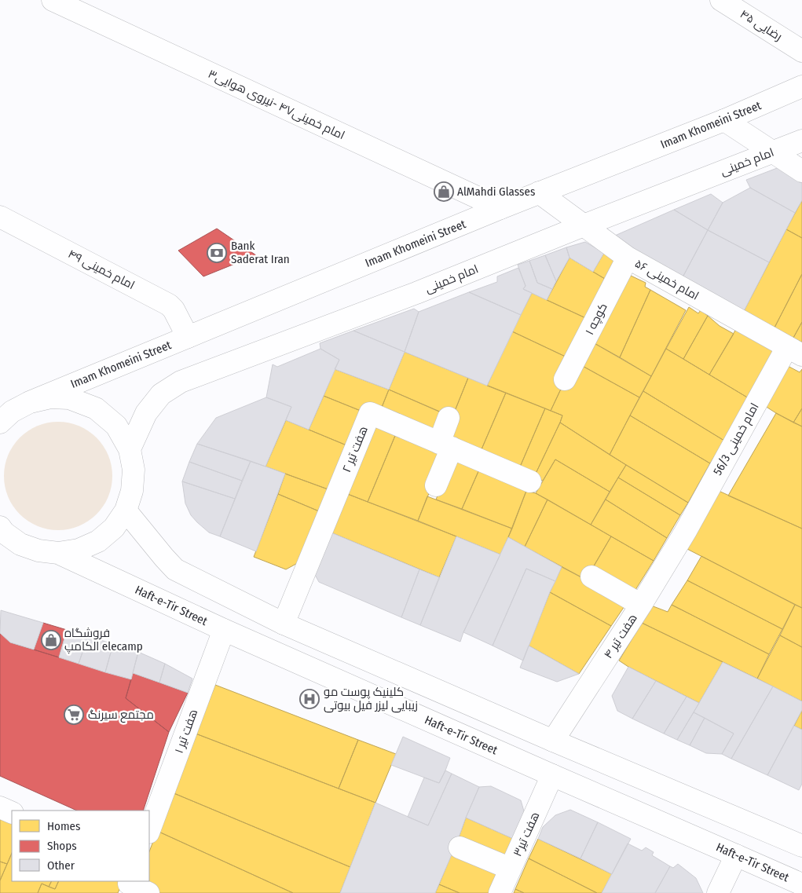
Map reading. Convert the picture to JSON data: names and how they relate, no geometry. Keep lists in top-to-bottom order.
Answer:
{
  "streets": {
    "main road": [
      "رضایی ۴۵",
      "امام خمینی۴۷ -نیروی هوایی۳",
      "Imam Khomeini Street",
      "امام خمینی",
      "امام خمینی ۴۹",
      "امام خمینی ۵۶",
      "کوچه ۱",
      "امام خمینی 56/3",
      "هفت تیر ۲",
      "Haft-e-Tir Street",
      "هفت تیر ۴",
      "هفت تیر ۱",
      "هفت تیر۳"
    ]
  },
  "crossings": [
    ["امام خمینی۴۷ -نیروی هوایی۳", "Imam Khomeini Street"],
    ["Imam Khomeini Street", "امام خمینی ۴۹"],
    ["Imam Khomeini Street", "امام خمینی ۵۶"],
    ["امام خمینی", "امام خمینی ۵۶"],
    ["امام خمینی ۵۶", "کوچه ۱"],
    ["امام خمینی ۵۶", "امام خمینی 56/3"],
    ["امام خمینی 56/3", "هفت تیر ۴"],
    ["Haft-e-Tir Street", "هفت تیر ۱"],
    ["Haft-e-Tir Street", "هفت تیر۳"]
  ],
  "places": {
    "shop": ["AlMahdi Glasses", "فروشگاه الکامپ elecamp"],
    "bank": ["Bank Saderat Iran"],
    "hospital": ["کلینیک پوست مو زیبایی لیزر فیل بیوتی"],
    "supermarket": ["مجتمع سیرنگ"]
  },
  "legend": ["Homes", "Shops", "Other"]
}
